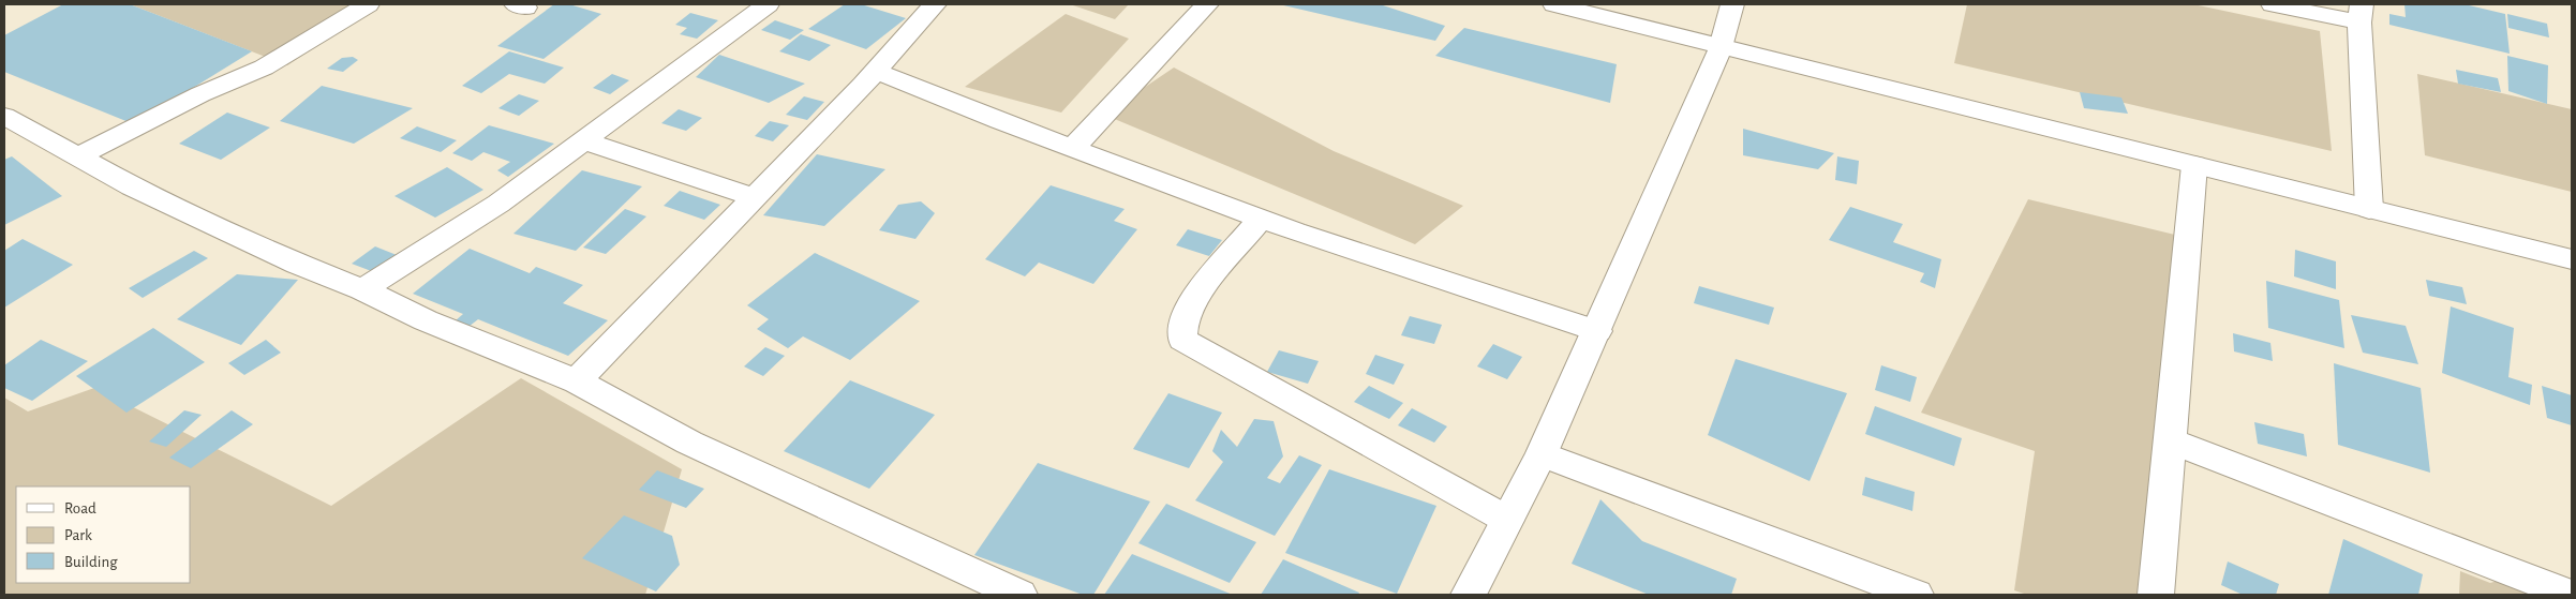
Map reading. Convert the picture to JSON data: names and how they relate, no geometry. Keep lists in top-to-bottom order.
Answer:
{
  "legend": ["Road", "Park", "Building"]
}
